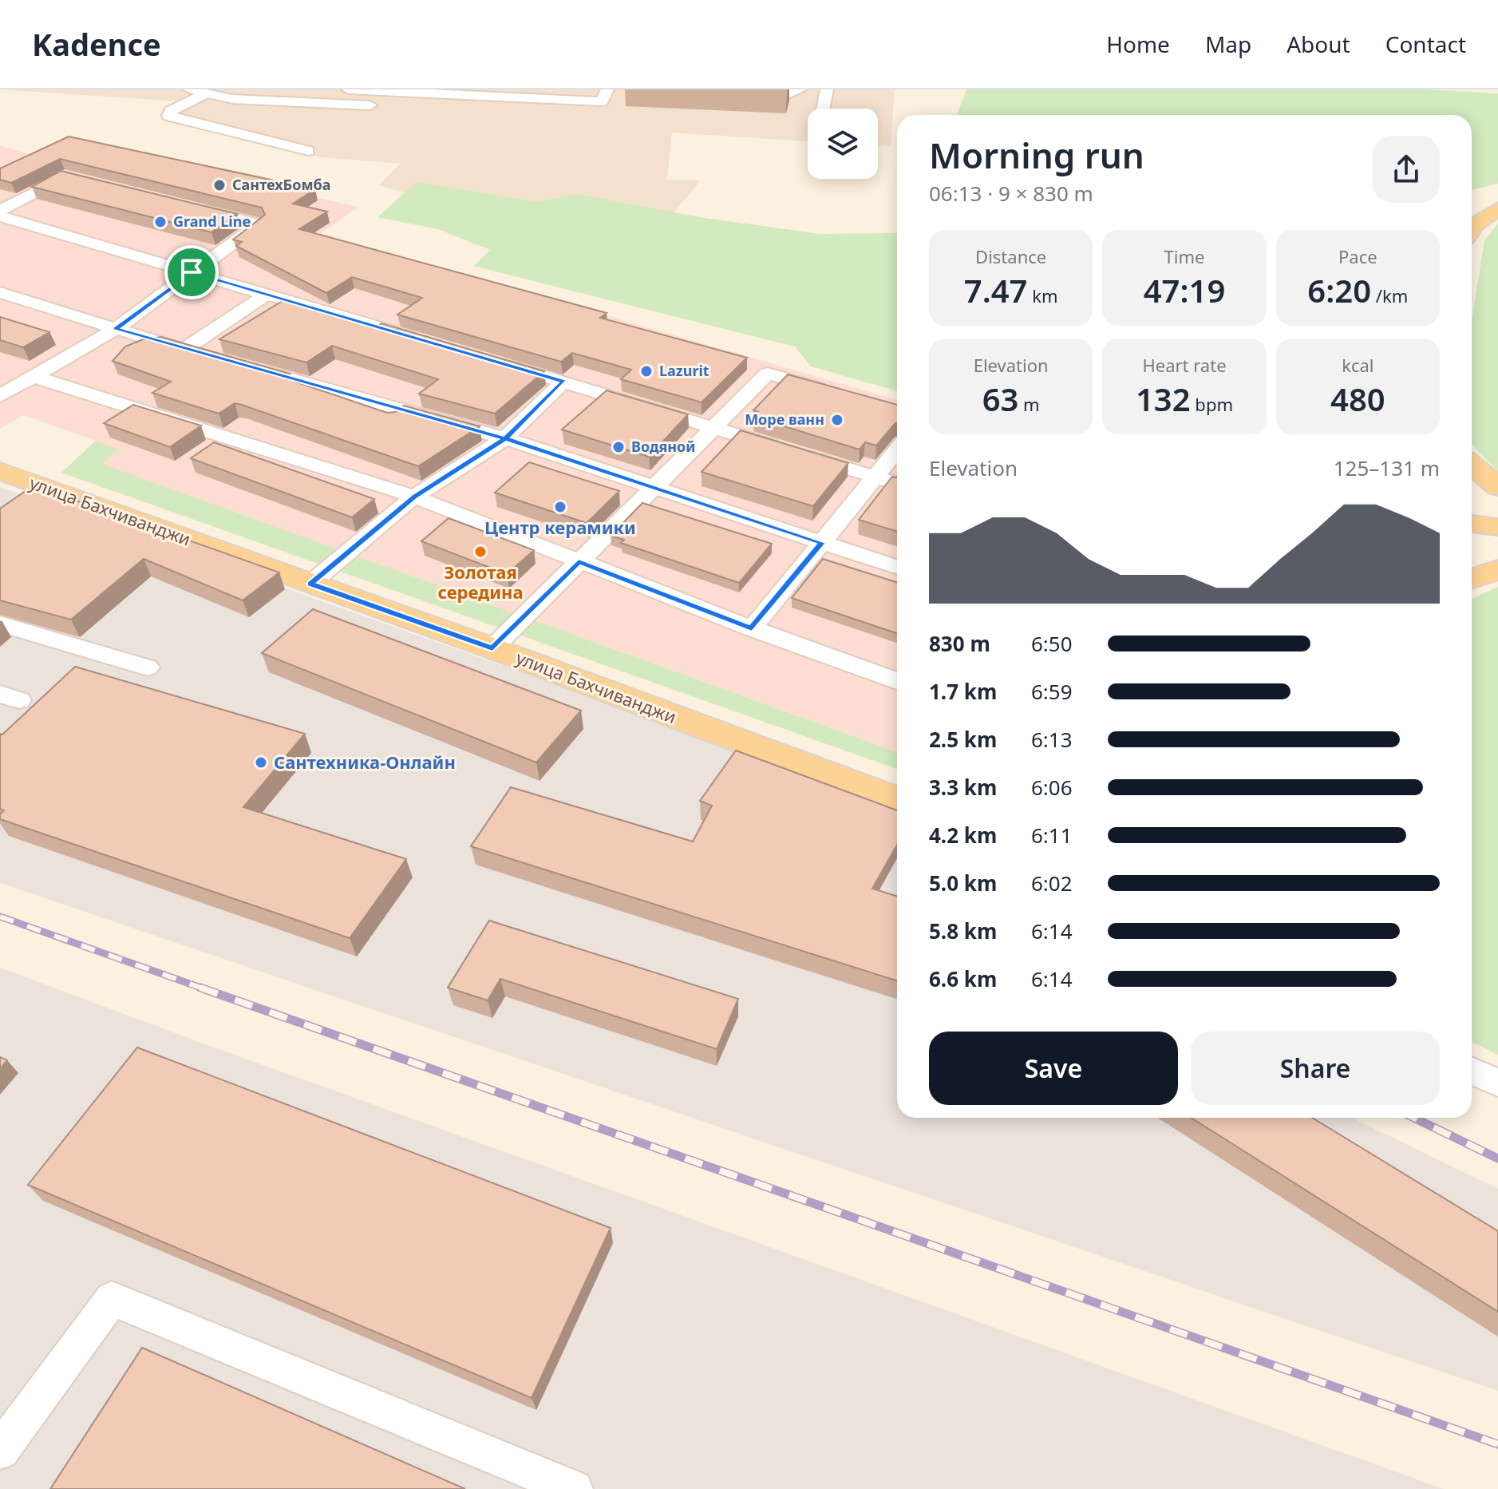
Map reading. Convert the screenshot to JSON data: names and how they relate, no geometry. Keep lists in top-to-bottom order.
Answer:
{
  "streets": {
    "main road": ["улица Бахчиванджи"]
  },
  "places": [
    "СантехБомба",
    "Grand Line",
    "Lazurit",
    "Море ванн",
    "Водяной",
    "Центр керамики",
    "Золотая середина",
    "Сантехника-Онлайн"
  ],
  "page": {
    "header": "Kadence",
    "nav": [
      "Home",
      "Map",
      "About",
      "Contact"
    ],
    "heading": ["Morning run", "06:13 · 9 × 830 m"],
    "stats": [
      ["Distance", "7.47 km"],
      ["Time", "47:19"],
      ["Pace", "6:20 /km"],
      ["Elevation", "63 m"],
      ["Heart rate", "132 bpm"],
      ["kcal", "480"]
    ],
    "chart": ["Elevation", "125–131 m"],
    "list": [
      {
        "name": "830 m",
        "note": "6:50"
      },
      {
        "name": "1.7 km",
        "note": "6:59"
      },
      {
        "name": "2.5 km",
        "note": "6:13"
      },
      {
        "name": "3.3 km",
        "note": "6:06"
      },
      {
        "name": "4.2 km",
        "note": "6:11"
      },
      {
        "name": "5.0 km",
        "note": "6:02"
      },
      {
        "name": "5.8 km",
        "note": "6:14"
      },
      {
        "name": "6.6 km",
        "note": "6:14"
      }
    ],
    "buttons": ["Save", "Share"]
  }
}
